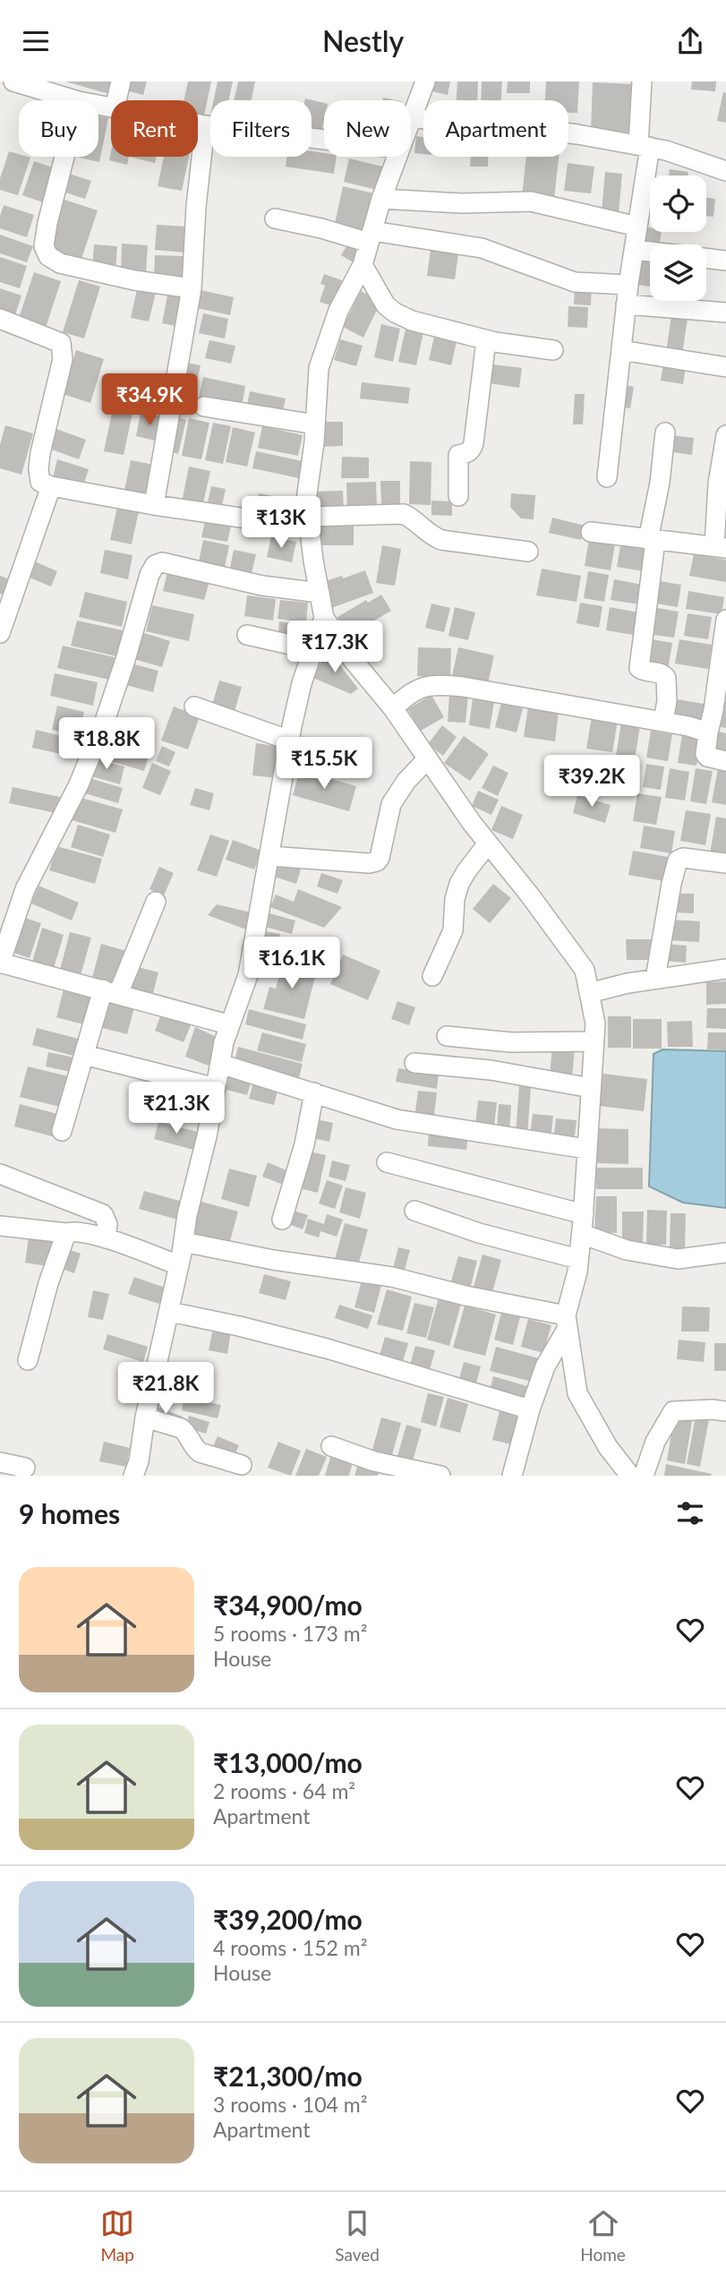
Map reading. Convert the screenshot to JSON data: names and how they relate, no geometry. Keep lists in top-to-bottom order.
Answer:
{
  "page": {
    "header": "Nestly",
    "chip": [
      "Buy",
      "Rent",
      "Filters",
      "New",
      "Apartment"
    ],
    "price": [
      "₹34.9K",
      "₹13K",
      "₹17.3K",
      "₹18.8K",
      "₹15.5K",
      "₹39.2K",
      "₹16.1K",
      "₹21.3K",
      "₹21.8K"
    ],
    "heading": "9 homes",
    "list": [
      {
        "name": "₹34,900/mo",
        "note": "5 rooms · 173 m² · House"
      },
      {
        "name": "₹13,000/mo",
        "note": "2 rooms · 64 m² · Apartment"
      },
      {
        "name": "₹39,200/mo",
        "note": "4 rooms · 152 m² · House"
      },
      {
        "name": "₹21,300/mo",
        "note": "3 rooms · 104 m² · Apartment"
      }
    ],
    "tabs": ["Map", "Saved", "Home"]
  }
}
